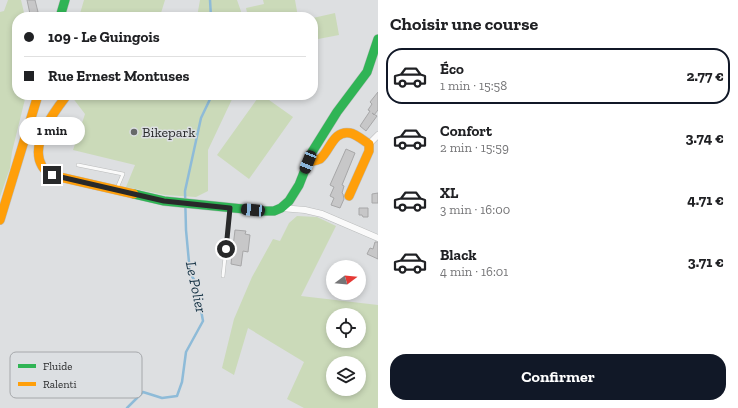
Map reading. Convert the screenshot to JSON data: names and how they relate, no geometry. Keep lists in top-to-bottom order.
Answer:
{
  "water": ["Le Polier"],
  "places": ["Bikepark"],
  "legend": ["Fluide", "Ralenti"],
  "north": "right",
  "page": {
    "heading": "Choisir une course",
    "banner": ["109 - Le Guingois", "Rue Ernest Montuses"],
    "list": [
      {
        "name": "Éco",
        "note": "1 min · 15:58",
        "value": "2.77 €"
      },
      {
        "name": "Confort",
        "note": "2 min · 15:59",
        "value": "3.74 €"
      },
      {
        "name": "XL",
        "note": "3 min · 16:00",
        "value": "4.71 €"
      },
      {
        "name": "Black",
        "note": "4 min · 16:01",
        "value": "3.71 €"
      }
    ],
    "bubble": "1 min",
    "buttons": "Confirmer"
  }
}
